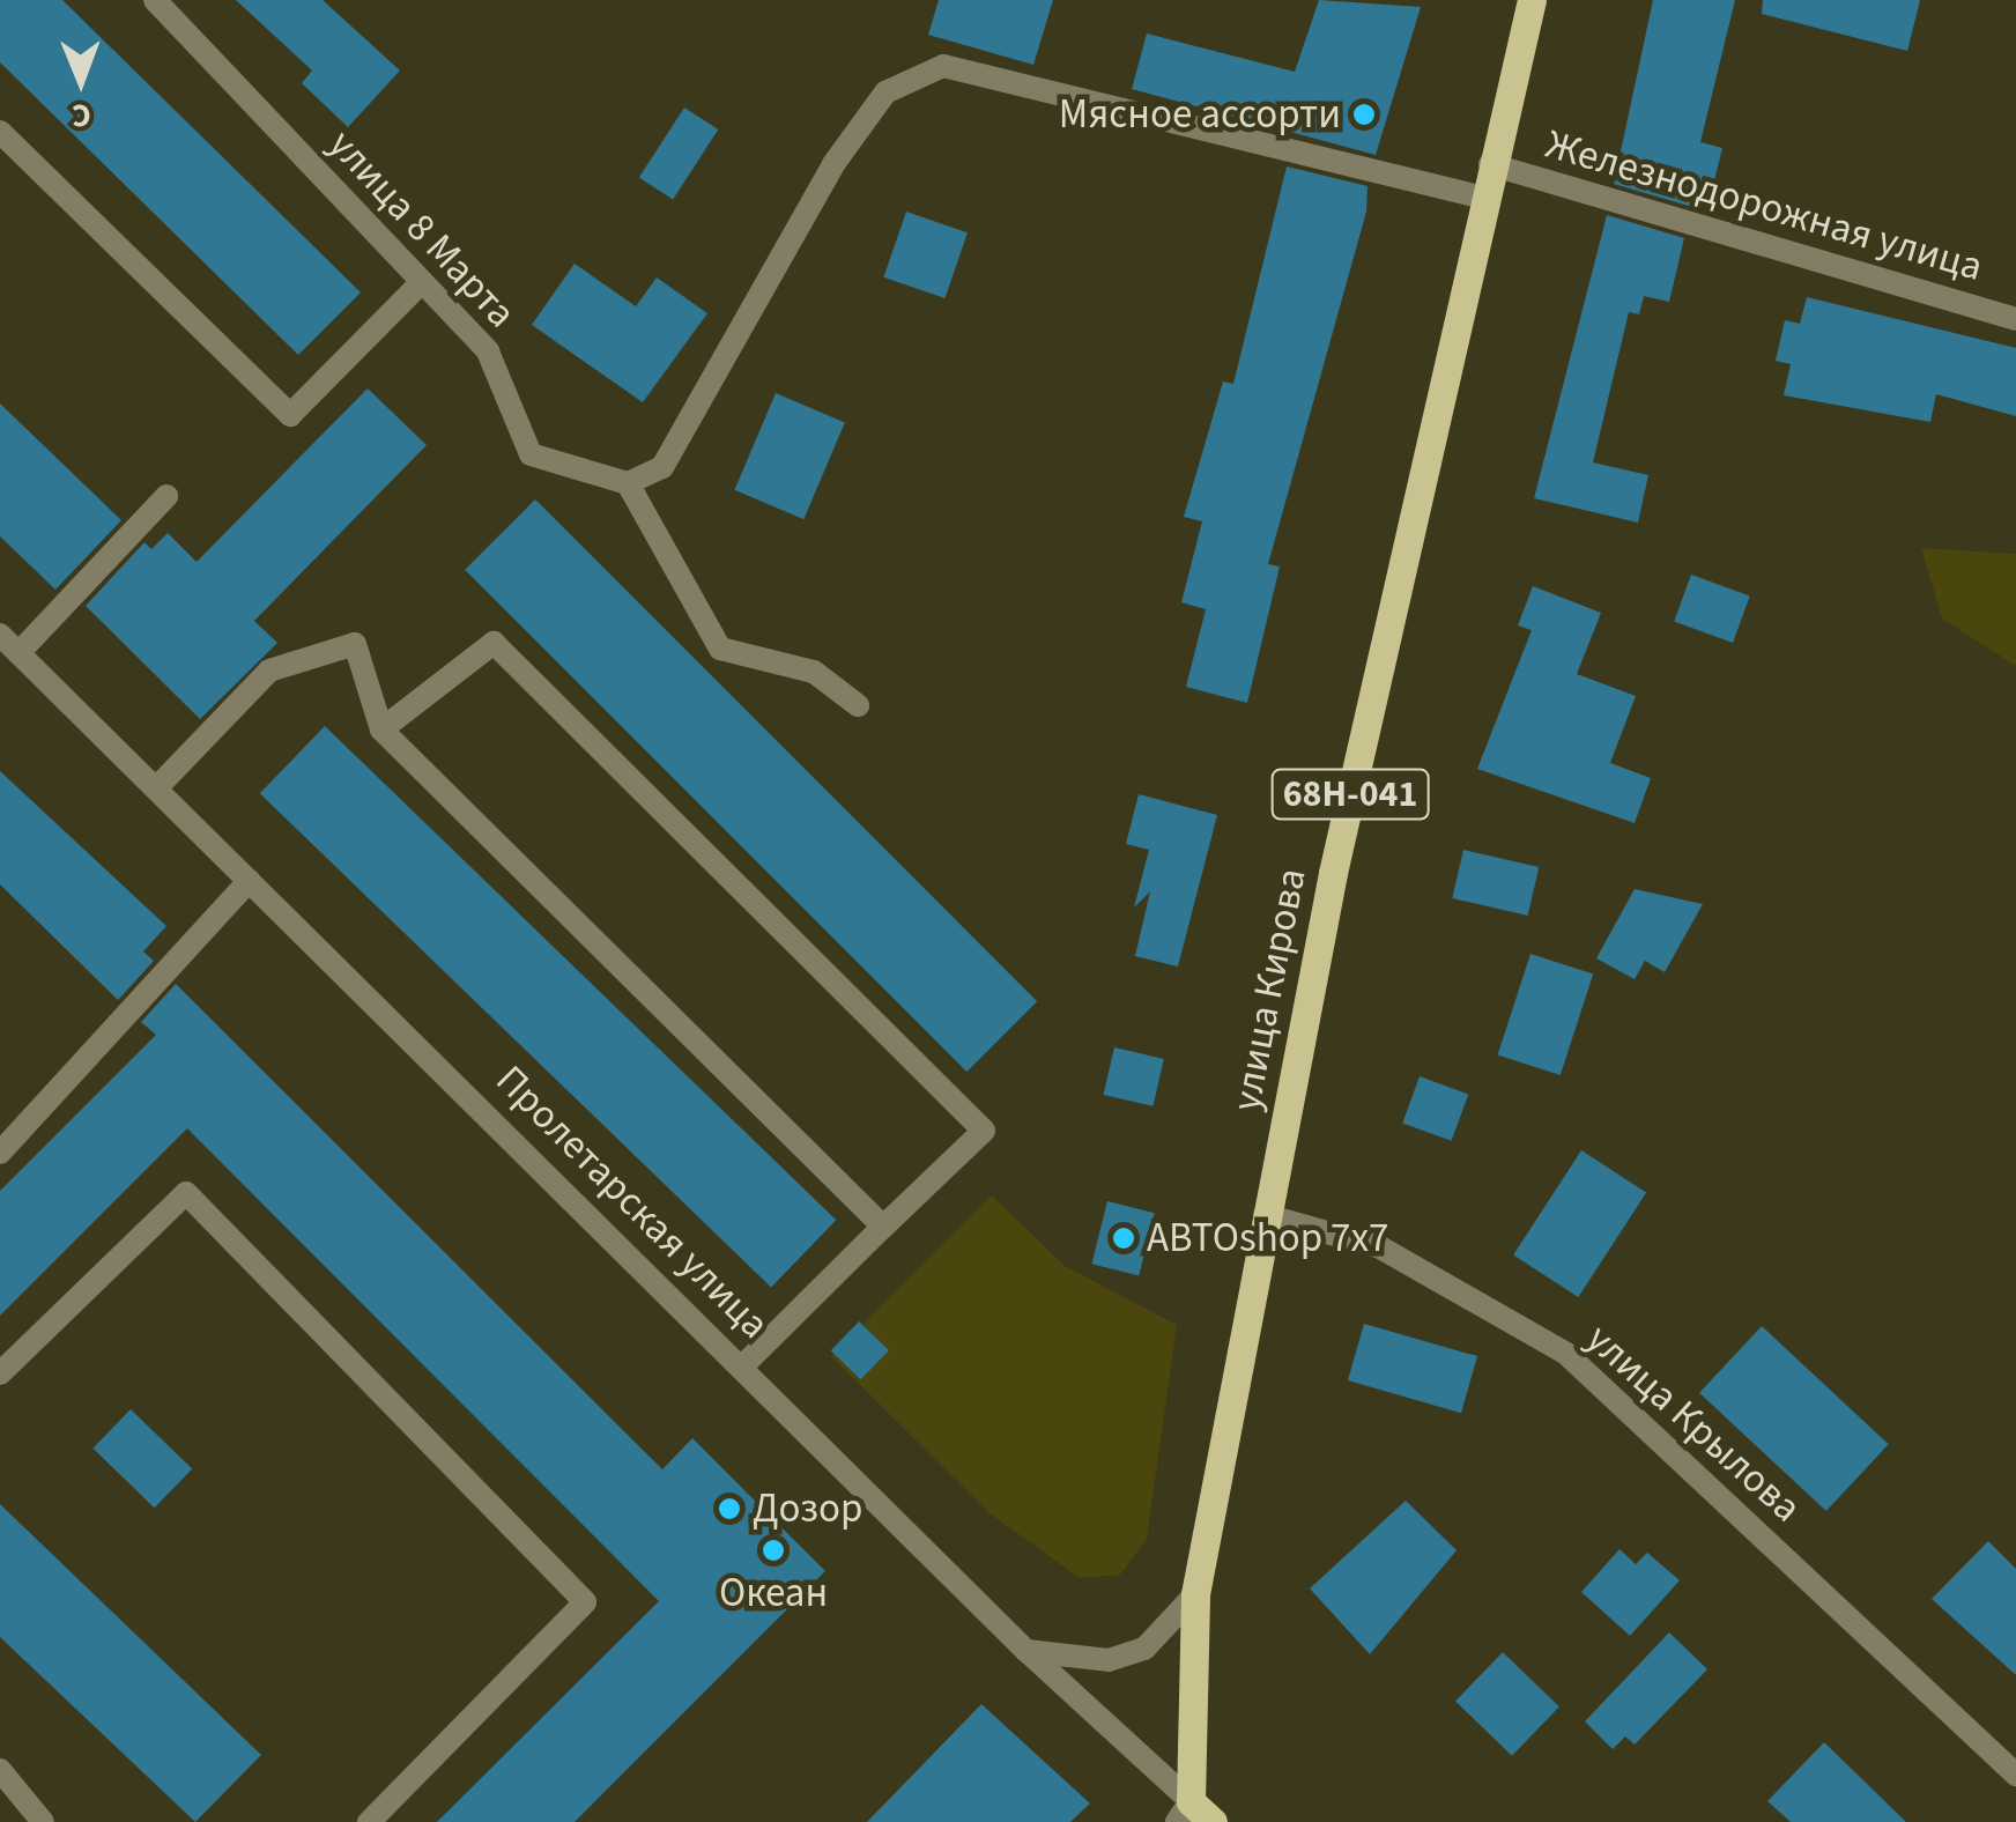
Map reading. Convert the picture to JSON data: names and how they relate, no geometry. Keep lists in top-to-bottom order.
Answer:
{
  "streets": {
    "main road": ["68Н-041", "улица Кирова"],
    "street": [
      "Железнодорожная улица",
      "улица 8 Марта",
      "Пролетарская улица",
      "улица Крылова"
    ]
  },
  "crossings": [
    ["Железнодорожная улица", "улица Кирова"],
    ["улица Кирова", "Пролетарская улица"],
    ["улица Кирова", "улица Крылова"]
  ],
  "places": [
    "Мясное ассорти",
    "АВТОshop 7x7",
    "Дозор",
    "Океан"
  ],
  "north": "bottom"
}
